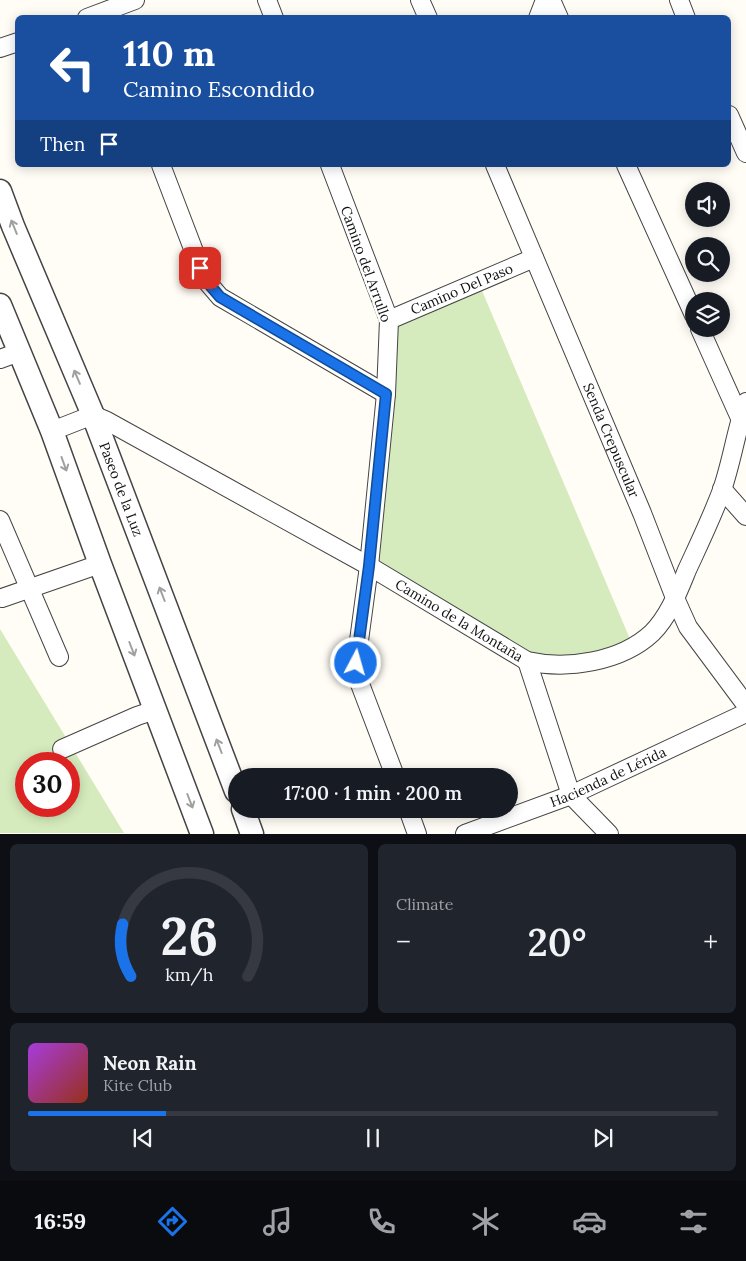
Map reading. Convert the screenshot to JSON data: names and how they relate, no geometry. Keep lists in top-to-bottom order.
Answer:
{
  "streets": {
    "street": [
      "Camino del Arrullo",
      "Camino Del Paso",
      "Senda Crepuscular",
      "Paseo de la Luz",
      "Camino de la Montaña",
      "Hacienda de Lérida"
    ]
  },
  "crossings": [
    ["Camino del Arrullo", "Camino Del Paso"],
    ["Camino del Arrullo", "Camino de la Montaña"],
    ["Camino Del Paso", "Senda Crepuscular"],
    ["Senda Crepuscular", "Camino de la Montaña"],
    ["Paseo de la Luz", "Camino de la Montaña"]
  ],
  "page": {
    "turn": ["110 m", "Camino Escondido"],
    "then": "Then",
    "limit": "30",
    "trip": "17:00 · 1 min · 200 m",
    "tile": "Climate",
    "heat": ["−", "20°", "+"],
    "song": ["Neon Rain", "Kite Club"],
    "tabs": "16:59",
    "gauge": ["26", "km/h"]
  }
}
